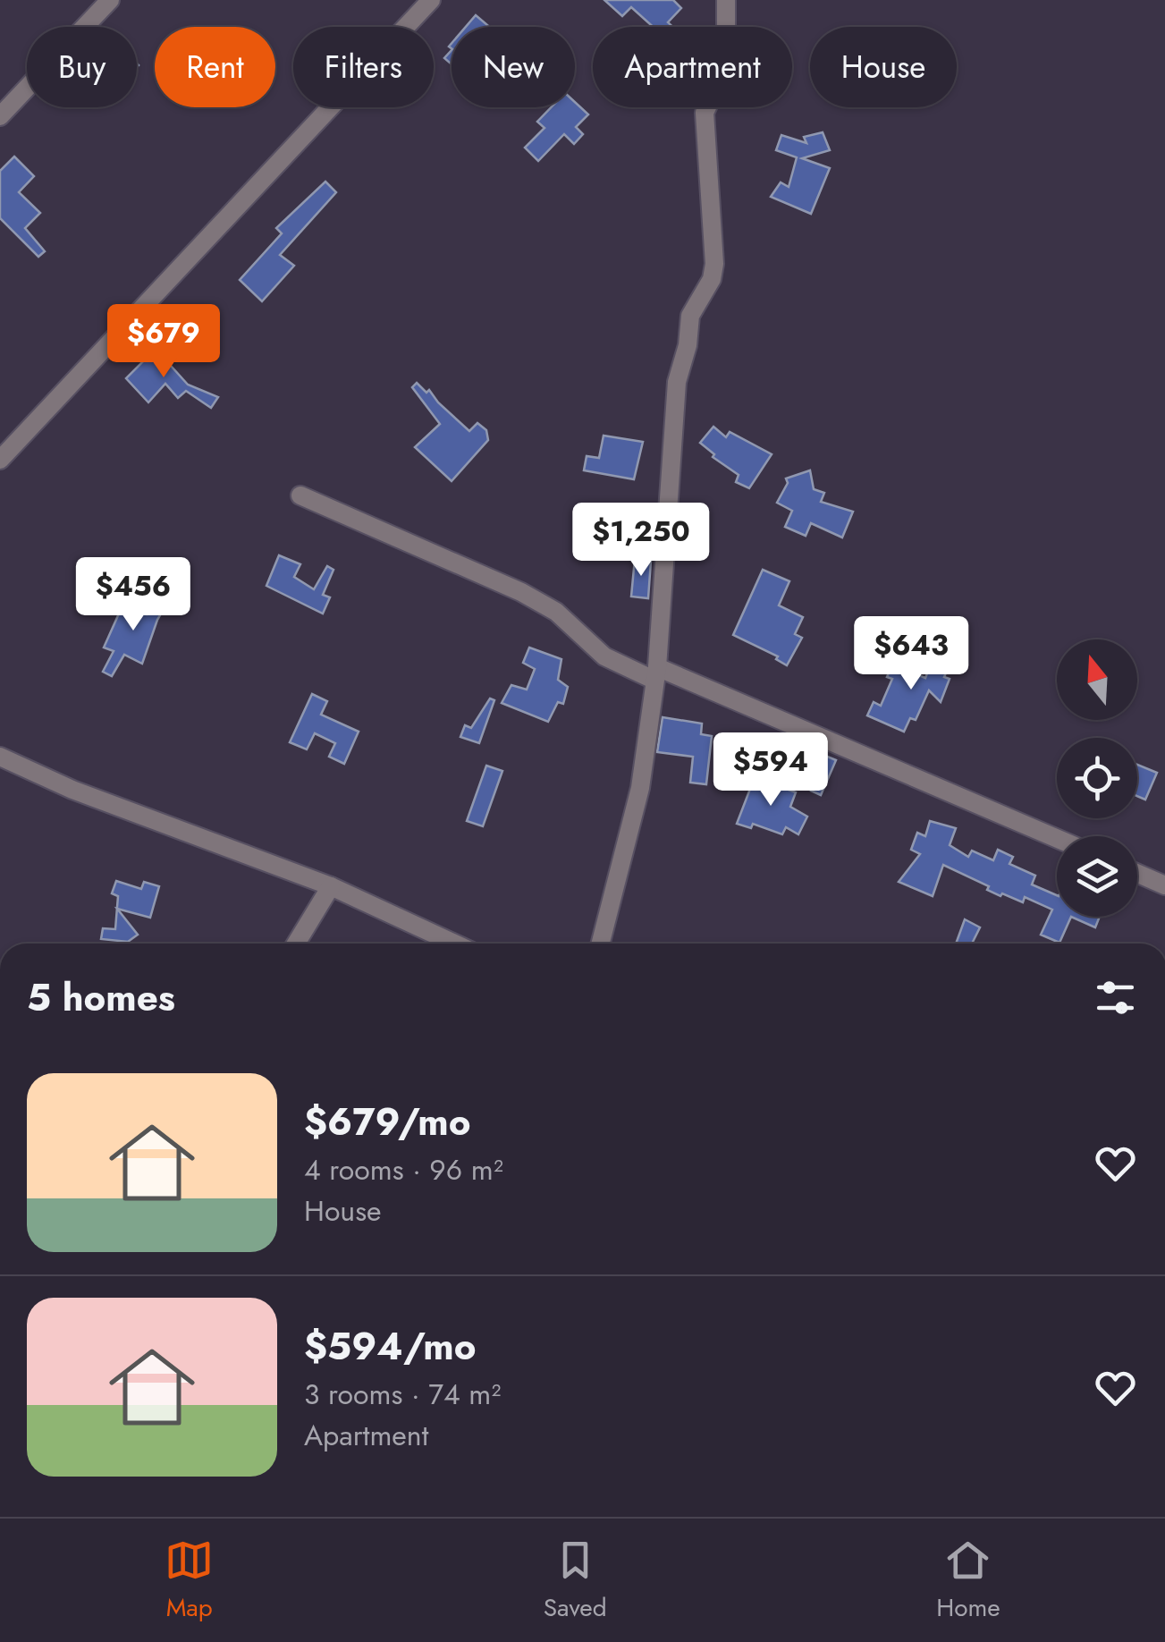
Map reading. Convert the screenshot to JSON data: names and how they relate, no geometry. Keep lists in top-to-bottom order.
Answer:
{
  "north": "top",
  "page": {
    "chip": [
      "Buy",
      "Rent",
      "Filters",
      "New",
      "Apartment",
      "House"
    ],
    "price": [
      "$679",
      "$1,250",
      "$456",
      "$643",
      "$594"
    ],
    "heading": "5 homes",
    "list": [
      {
        "name": "$679/mo",
        "note": "4 rooms · 96 m² · House"
      },
      {
        "name": "$594/mo",
        "note": "3 rooms · 74 m² · Apartment"
      }
    ],
    "tabs": ["Map", "Saved", "Home"]
  }
}
